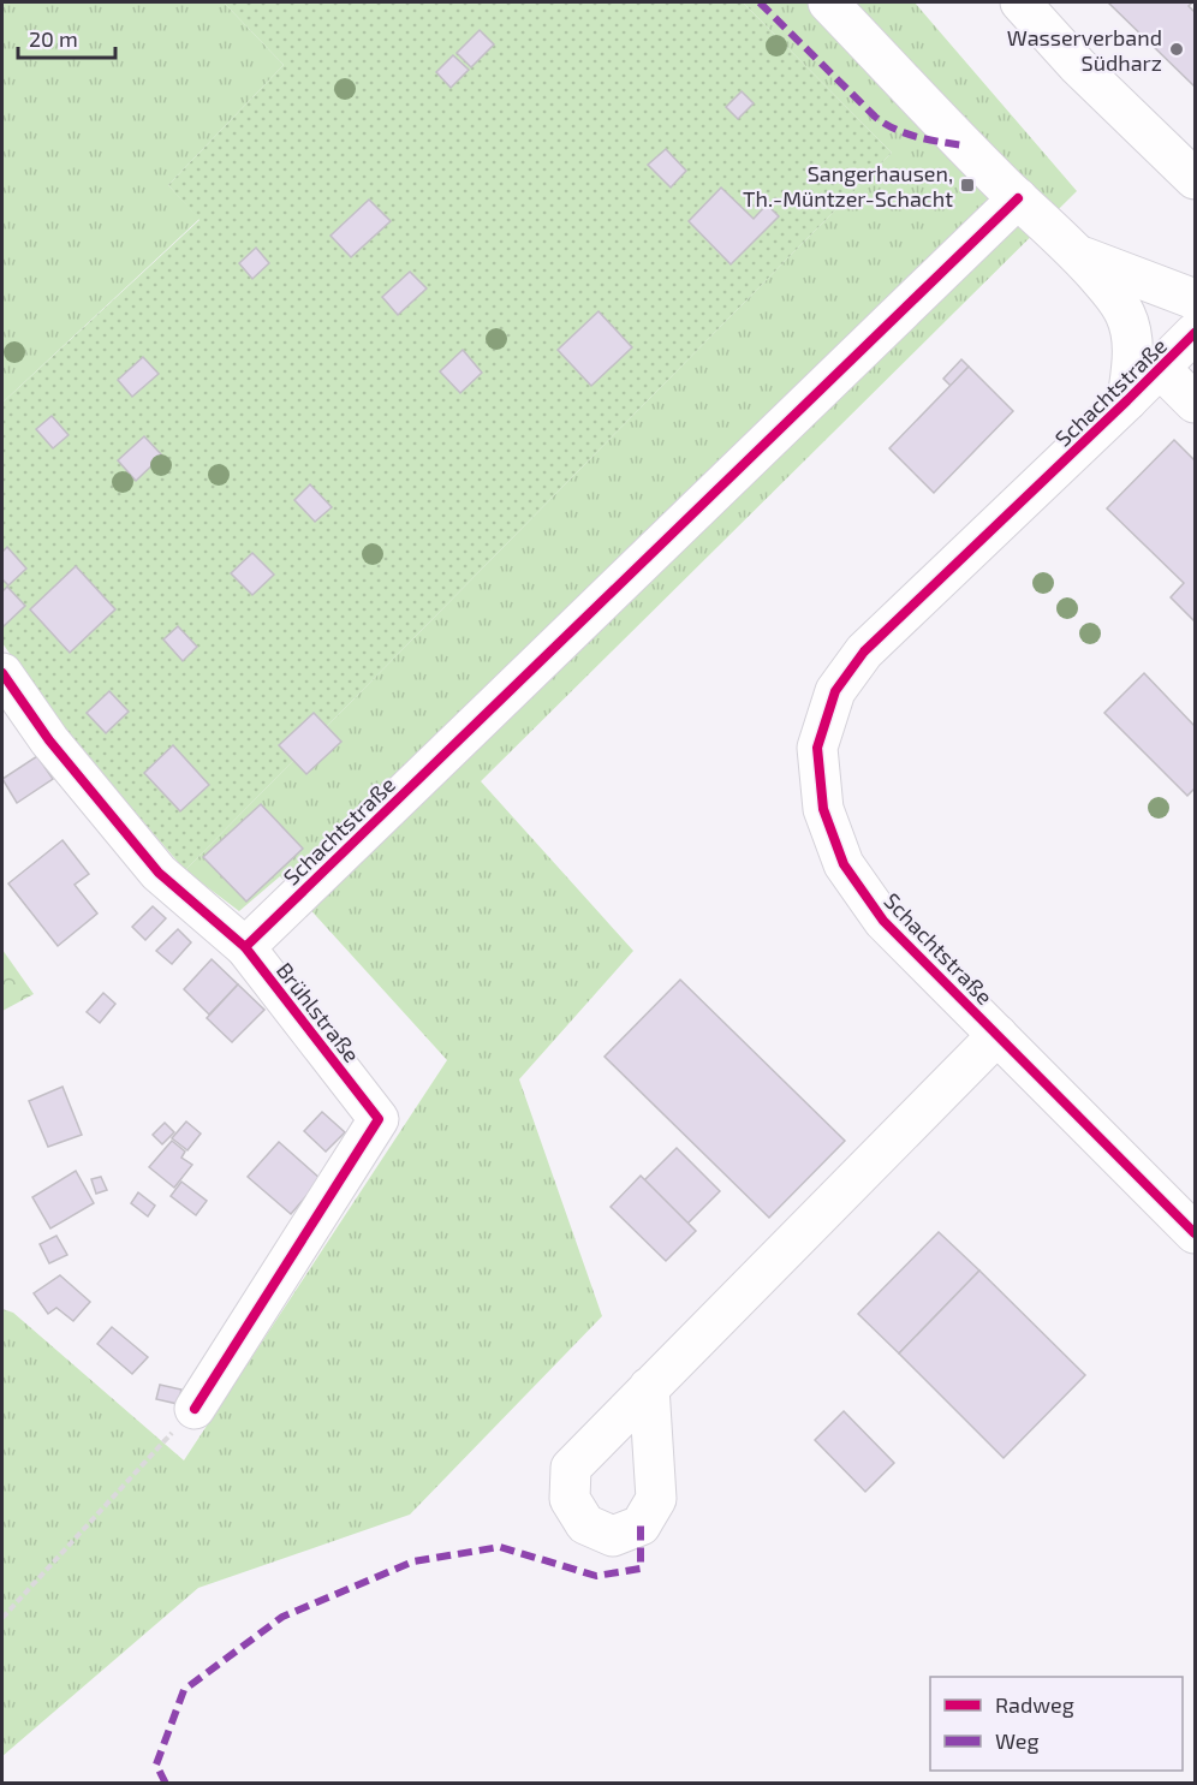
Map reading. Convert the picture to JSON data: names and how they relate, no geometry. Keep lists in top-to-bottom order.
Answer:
{
  "streets": {
    "street": ["Schachtstraße", "Brühlstraße"]
  },
  "crossings": [
    ["Schachtstraße", "Brühlstraße"]
  ],
  "places": {
    "other": ["Wasserverband Südharz"],
    "transit": ["Sangerhausen, Th.-Müntzer-Schacht"]
  },
  "legend": ["Radweg", "Weg"],
  "scale_bar": "20 m"
}
